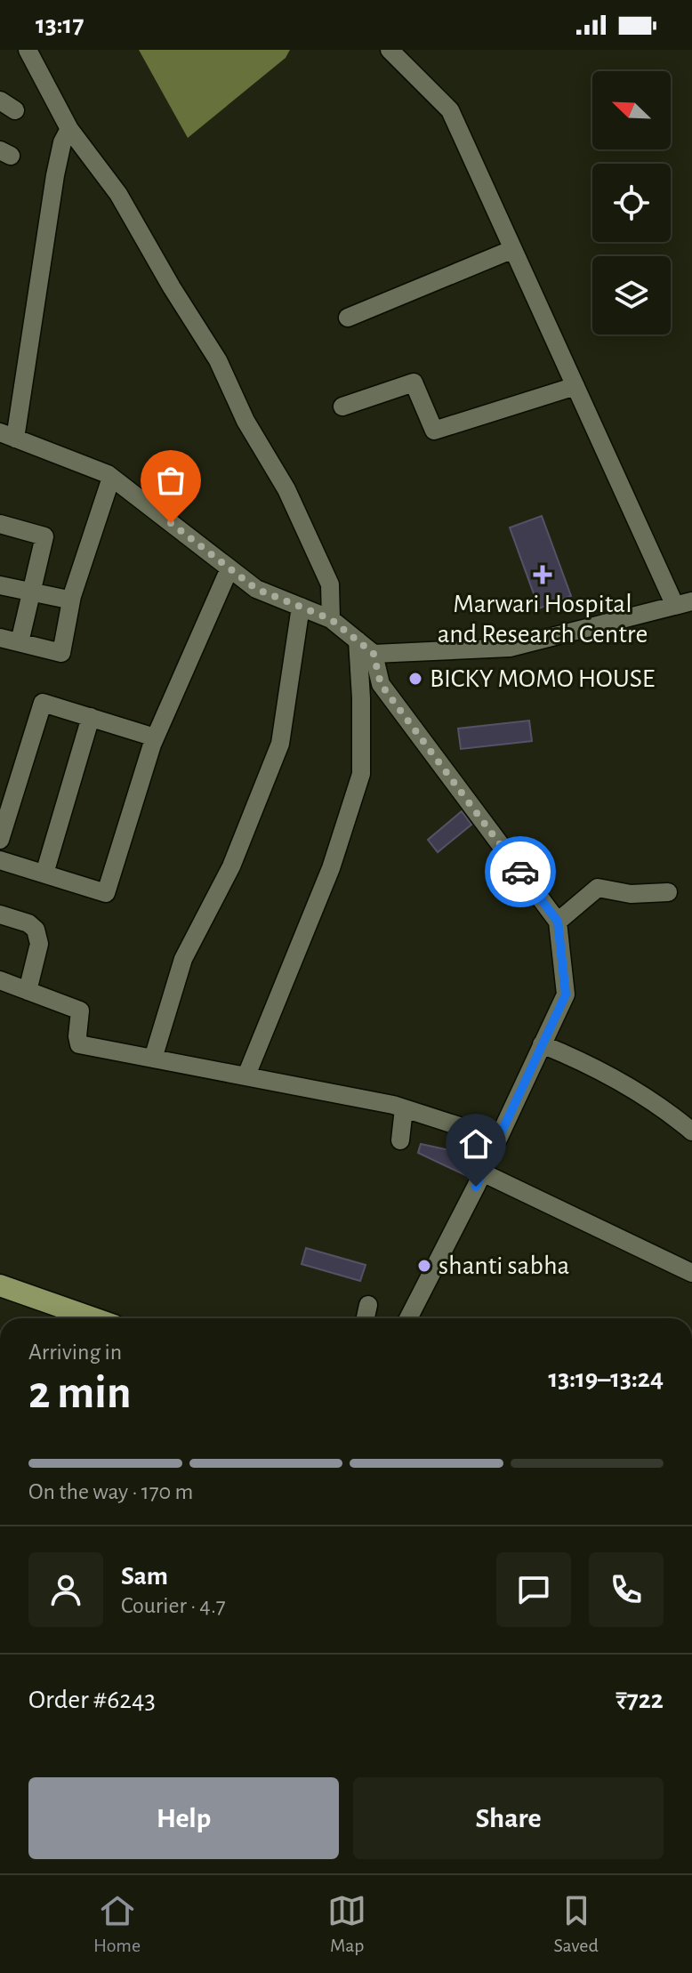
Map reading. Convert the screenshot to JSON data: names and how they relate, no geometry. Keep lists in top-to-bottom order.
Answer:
{
  "places": {
    "health": ["Marwari Hospital and Research Centre"],
    "other": ["BICKY MOMO HOUSE", "shanti sabha"]
  },
  "north": "top left",
  "page": {
    "status": "13:17",
    "heading": ["2 min", "Arriving in", "13:19–13:24"],
    "panel": [
      "Sam",
      "Courier · 4.7",
      "Order #6243",
      "₹722"
    ],
    "bar": "On the way · 170 m",
    "buttons": ["Help", "Share"],
    "tabs": ["Home", "Map", "Saved"]
  }
}
